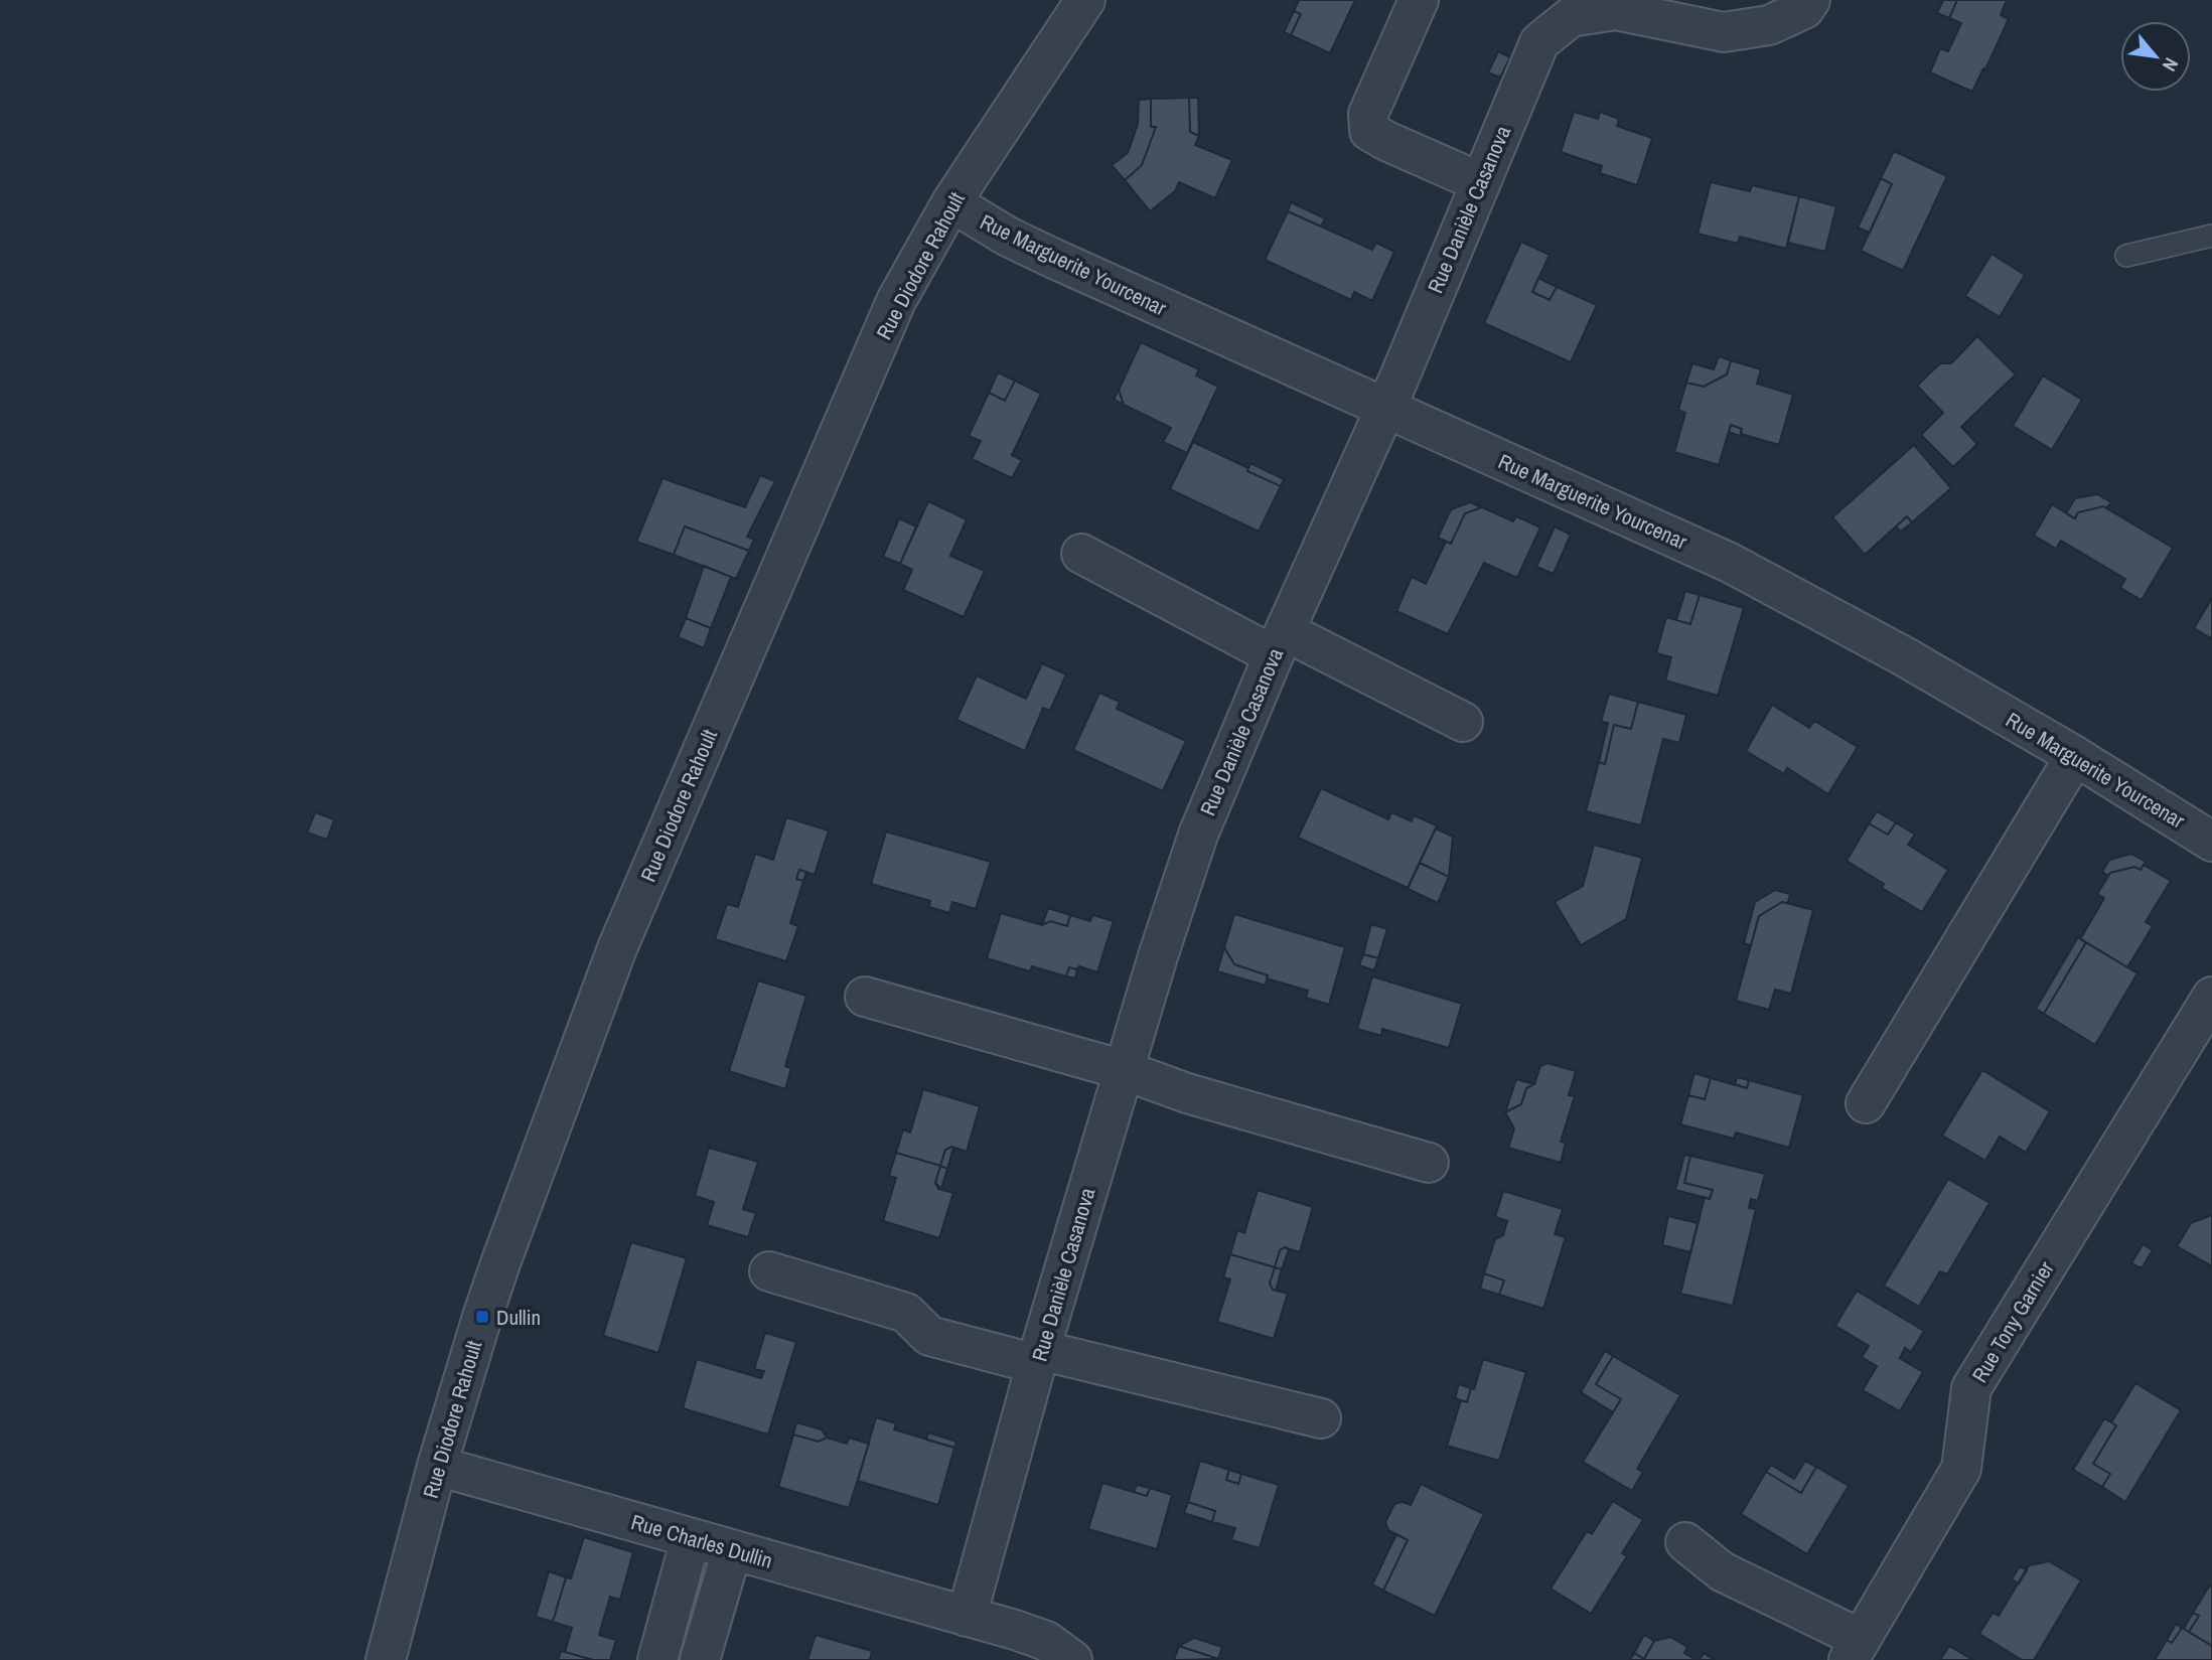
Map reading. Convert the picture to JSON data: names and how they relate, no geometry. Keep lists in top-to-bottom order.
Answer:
{
  "streets": {
    "street": [
      "Rue Danièle Casanova",
      "Rue Marguerite Yourcenar",
      "Rue Diodore Rahoult",
      "Rue Tony Garnier",
      "Rue Charles Dullin"
    ]
  },
  "crossings": [
    ["Rue Danièle Casanova", "Rue Marguerite Yourcenar"],
    ["Rue Danièle Casanova", "Rue Charles Dullin"],
    ["Rue Marguerite Yourcenar", "Rue Diodore Rahoult"],
    ["Rue Diodore Rahoult", "Rue Charles Dullin"]
  ],
  "places": {
    "transit": ["Dullin"]
  },
  "north": "bottom right"
}
